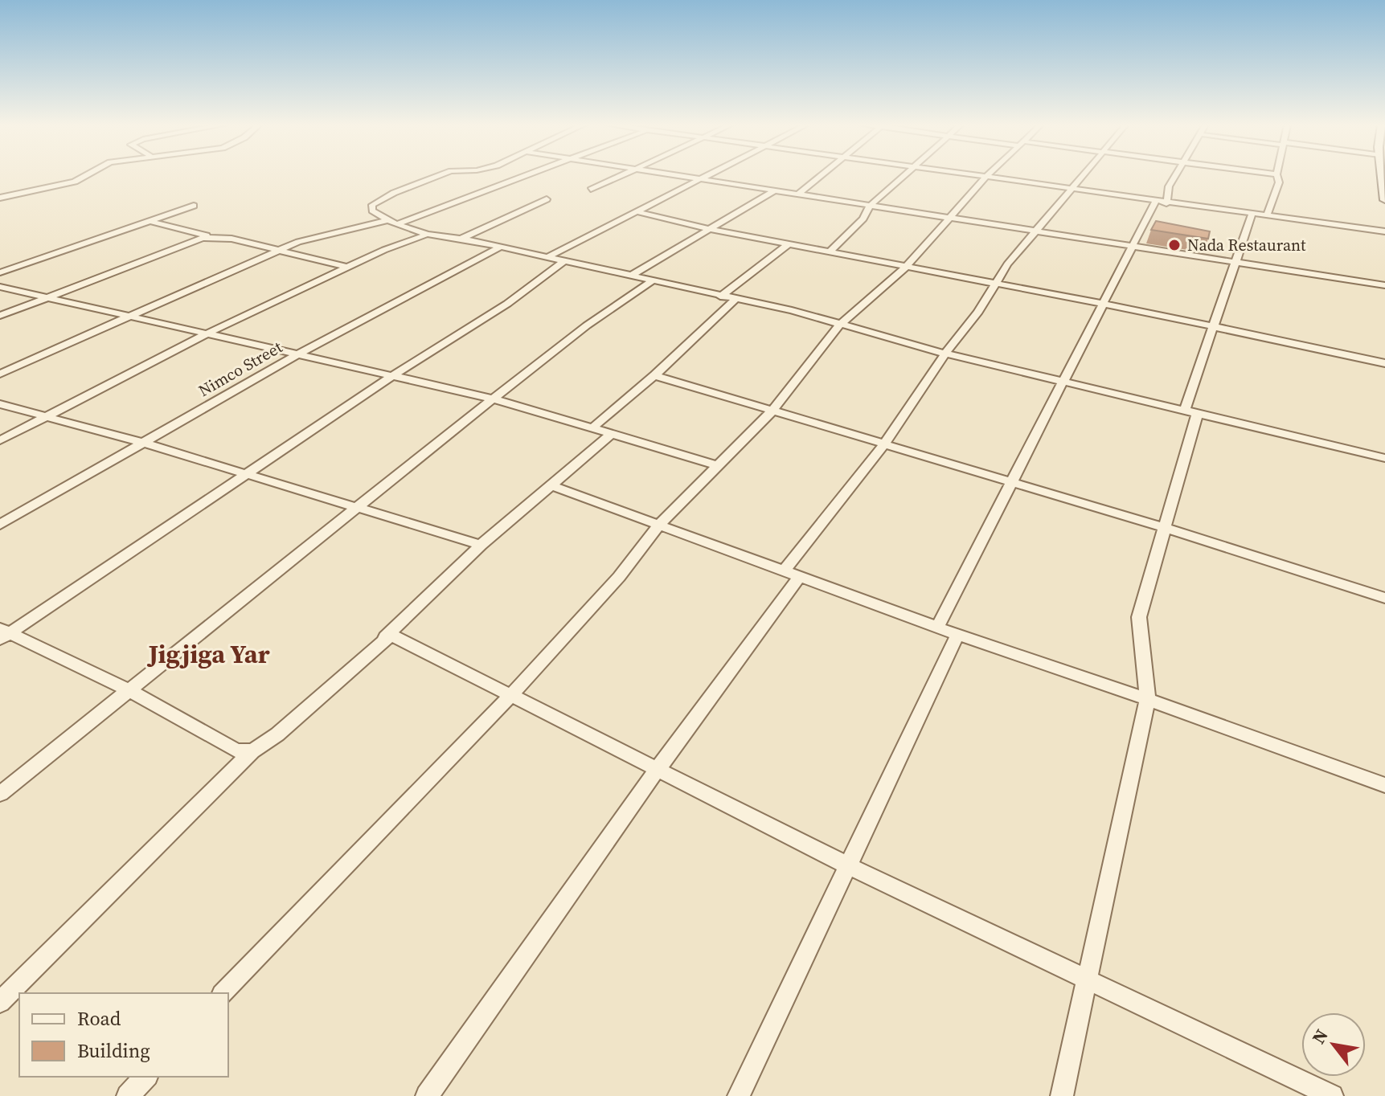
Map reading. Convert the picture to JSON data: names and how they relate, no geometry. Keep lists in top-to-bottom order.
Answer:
{
  "streets": {
    "street": ["Nimco Street"]
  },
  "districts": ["Jigjiga Yar"],
  "places": ["Nada Restaurant"],
  "legend": ["Road", "Building"],
  "north": "top left"
}
